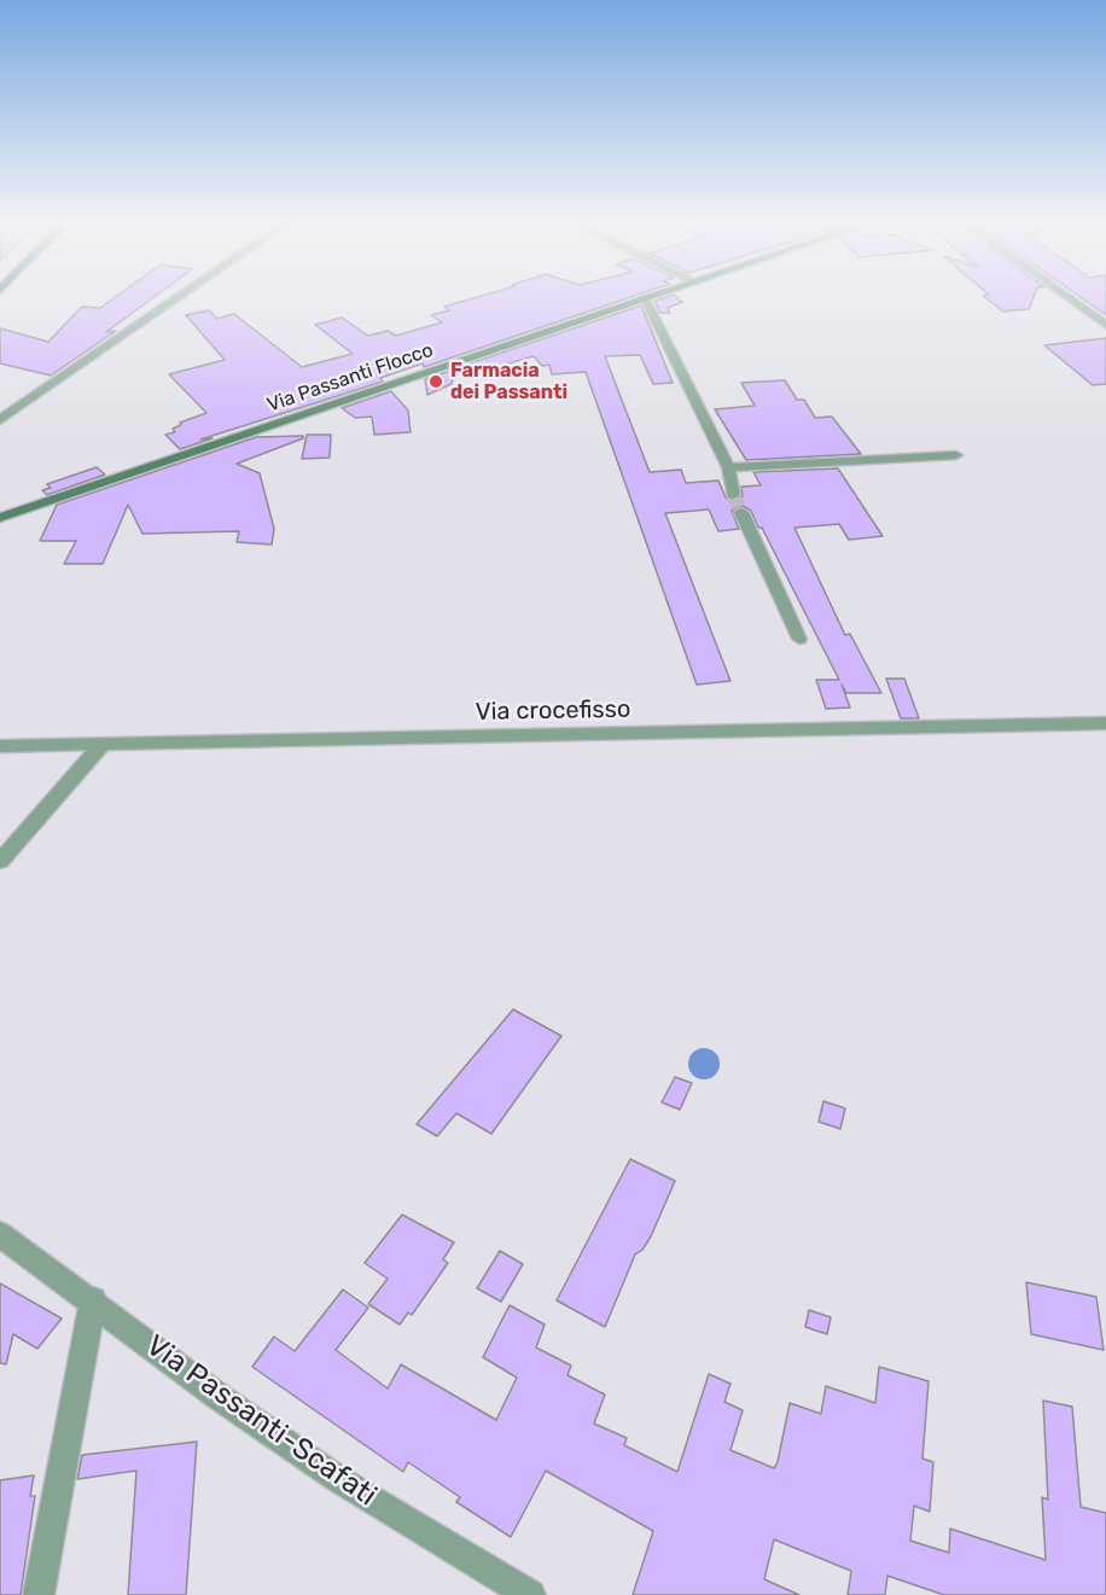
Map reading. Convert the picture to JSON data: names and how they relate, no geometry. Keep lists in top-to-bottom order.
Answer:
{
  "streets": {
    "main road": ["Via Passanti Flocco"],
    "street": ["Via crocefisso", "Via Passanti-Scafati"]
  },
  "places": ["Farmacia dei Passanti"]
}
